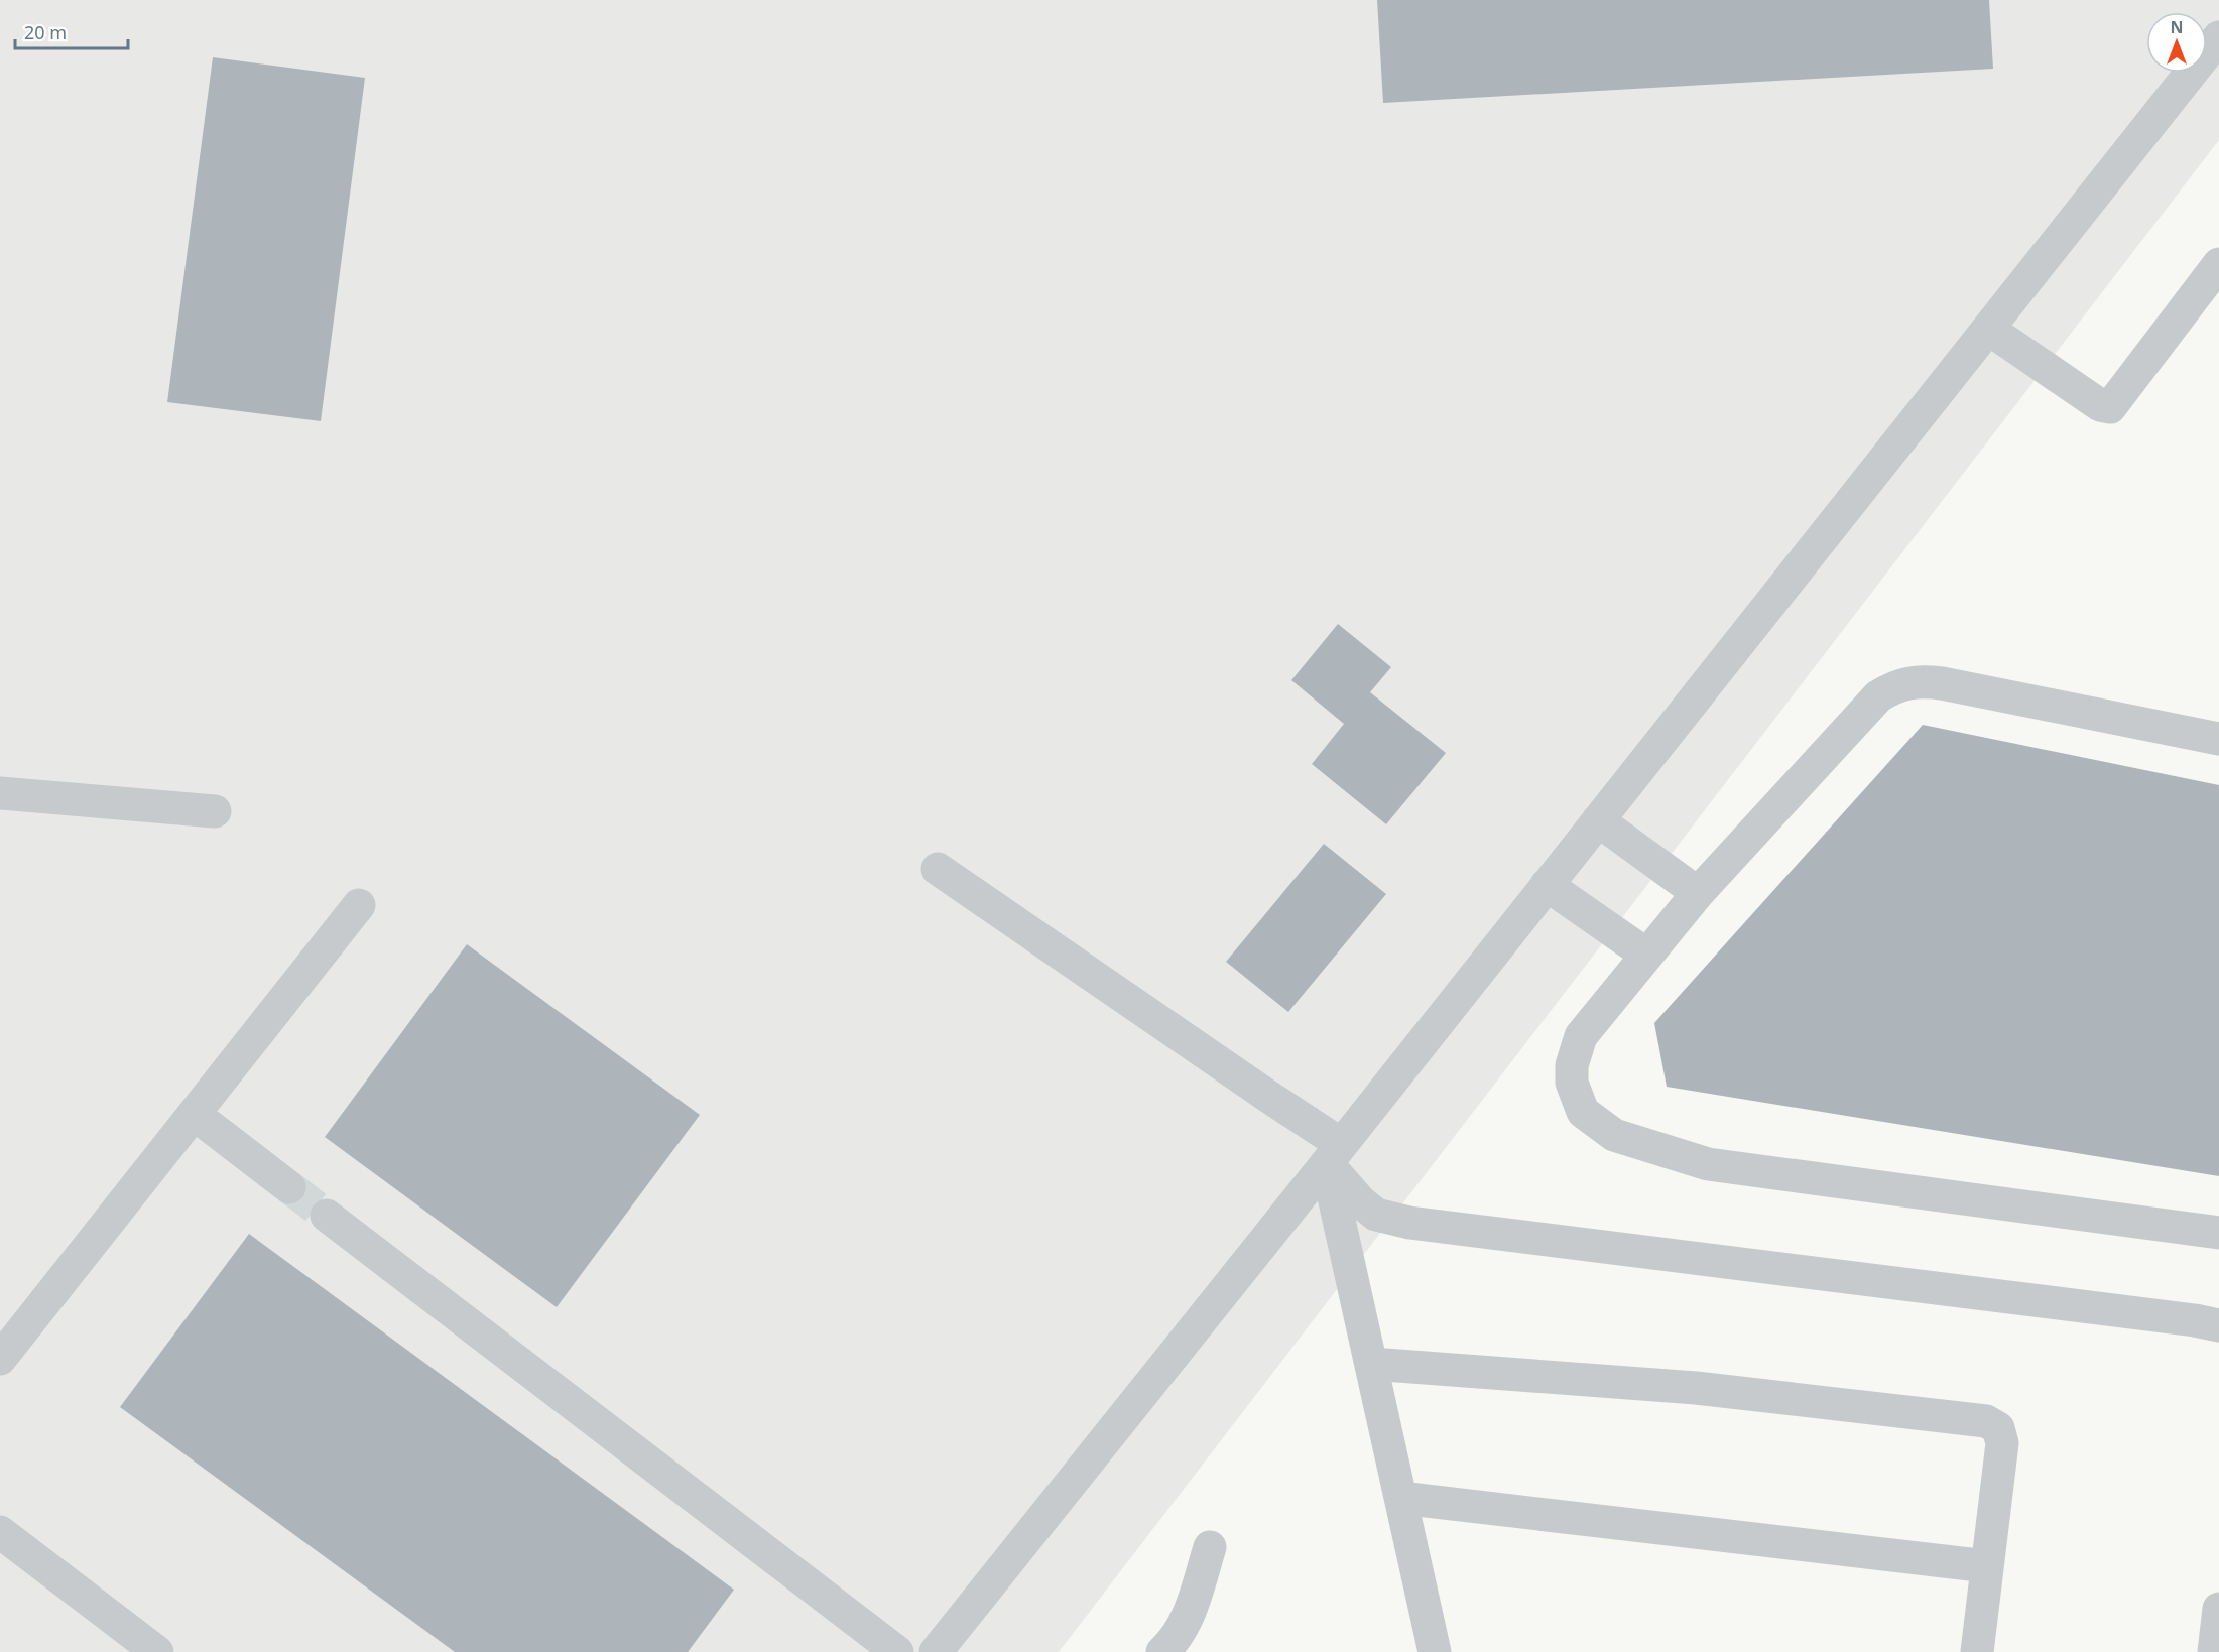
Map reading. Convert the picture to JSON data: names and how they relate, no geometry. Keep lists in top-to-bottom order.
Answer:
{
  "scale_bar": "20 m",
  "north": "top"
}
